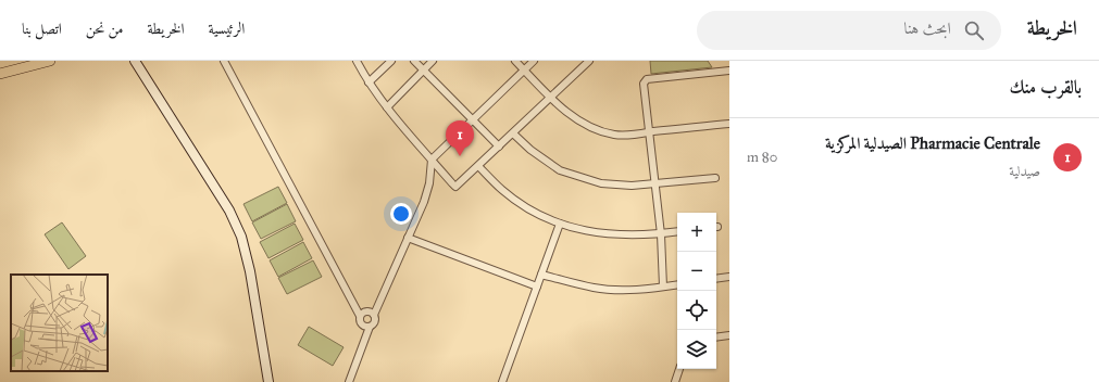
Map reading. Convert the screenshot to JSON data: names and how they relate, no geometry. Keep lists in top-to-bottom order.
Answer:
{
  "page": {
    "header": "الخريطة",
    "search": "ابحث هنا",
    "nav": [
      "الرئيسية",
      "الخريطة",
      "من نحن",
      "اتصل بنا"
    ],
    "heading": "بالقرب منك",
    "list": [
      {
        "mark": "1",
        "name": "Pharmacie Centrale الصيدلية المركزية",
        "note": "صيدلية",
        "value": "80 m"
      }
    ],
    "pins": "1",
    "map_buttons": ["+", "−"]
  }
}
